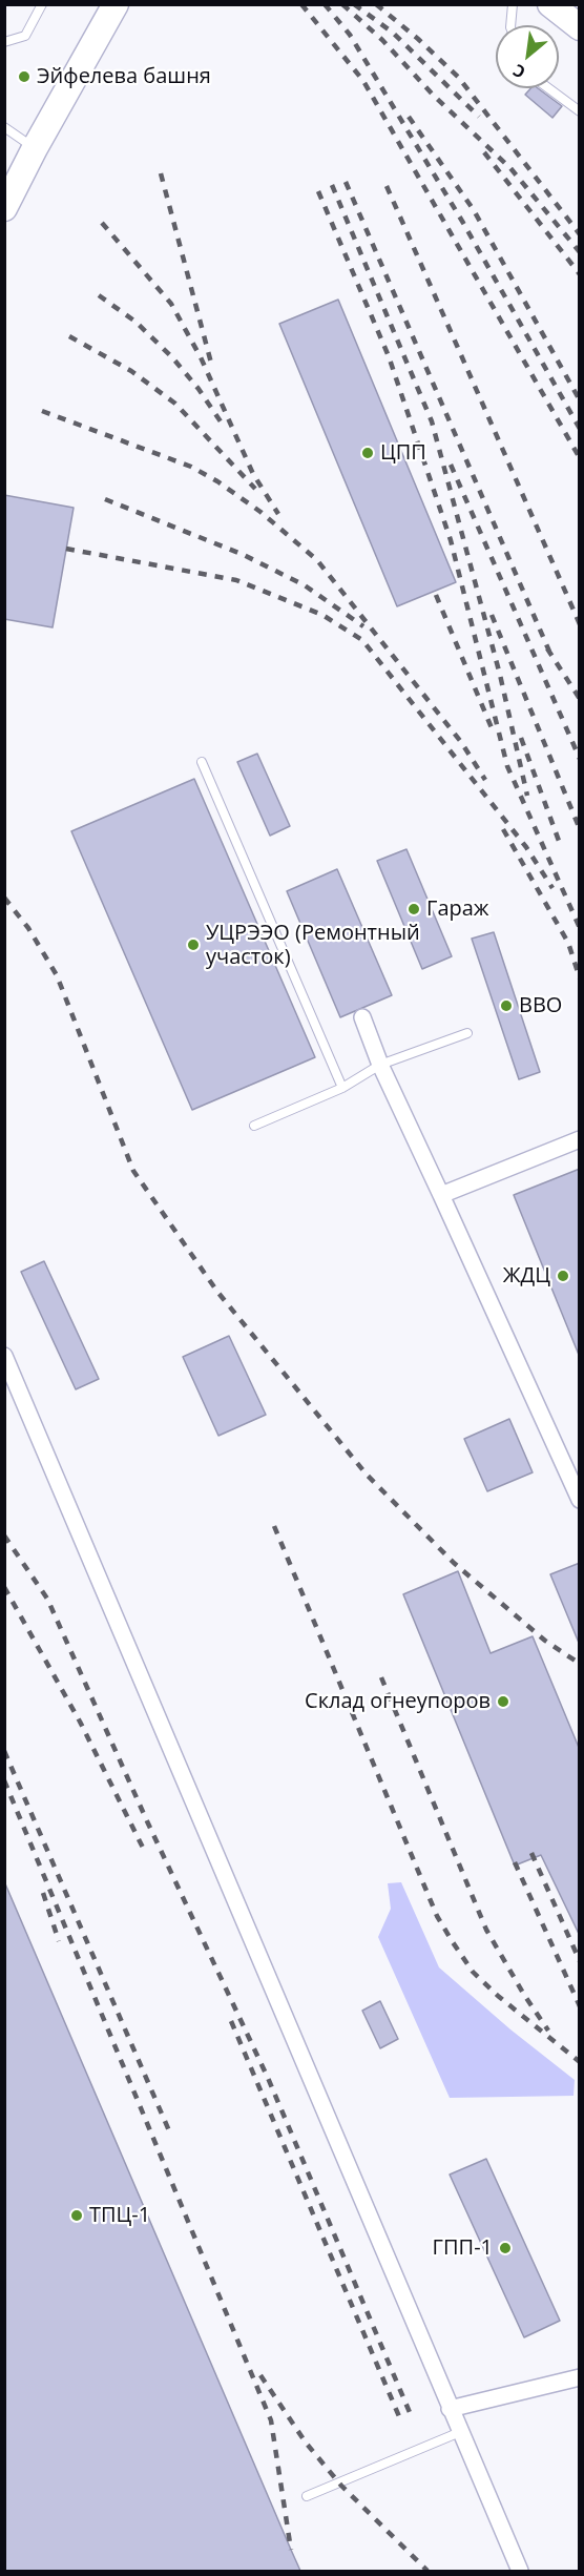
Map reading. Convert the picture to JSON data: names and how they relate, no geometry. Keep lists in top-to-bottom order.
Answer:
{
  "places": [
    "Эйфелева башня",
    "ЦПП",
    "Гараж",
    "УЦРЭЭО (Ремонтный участок)",
    "ВВО",
    "ЖДЦ",
    "Склад огнеупоров",
    "ТПЦ-1",
    "ГПП-1"
  ],
  "north": "bottom left"
}
